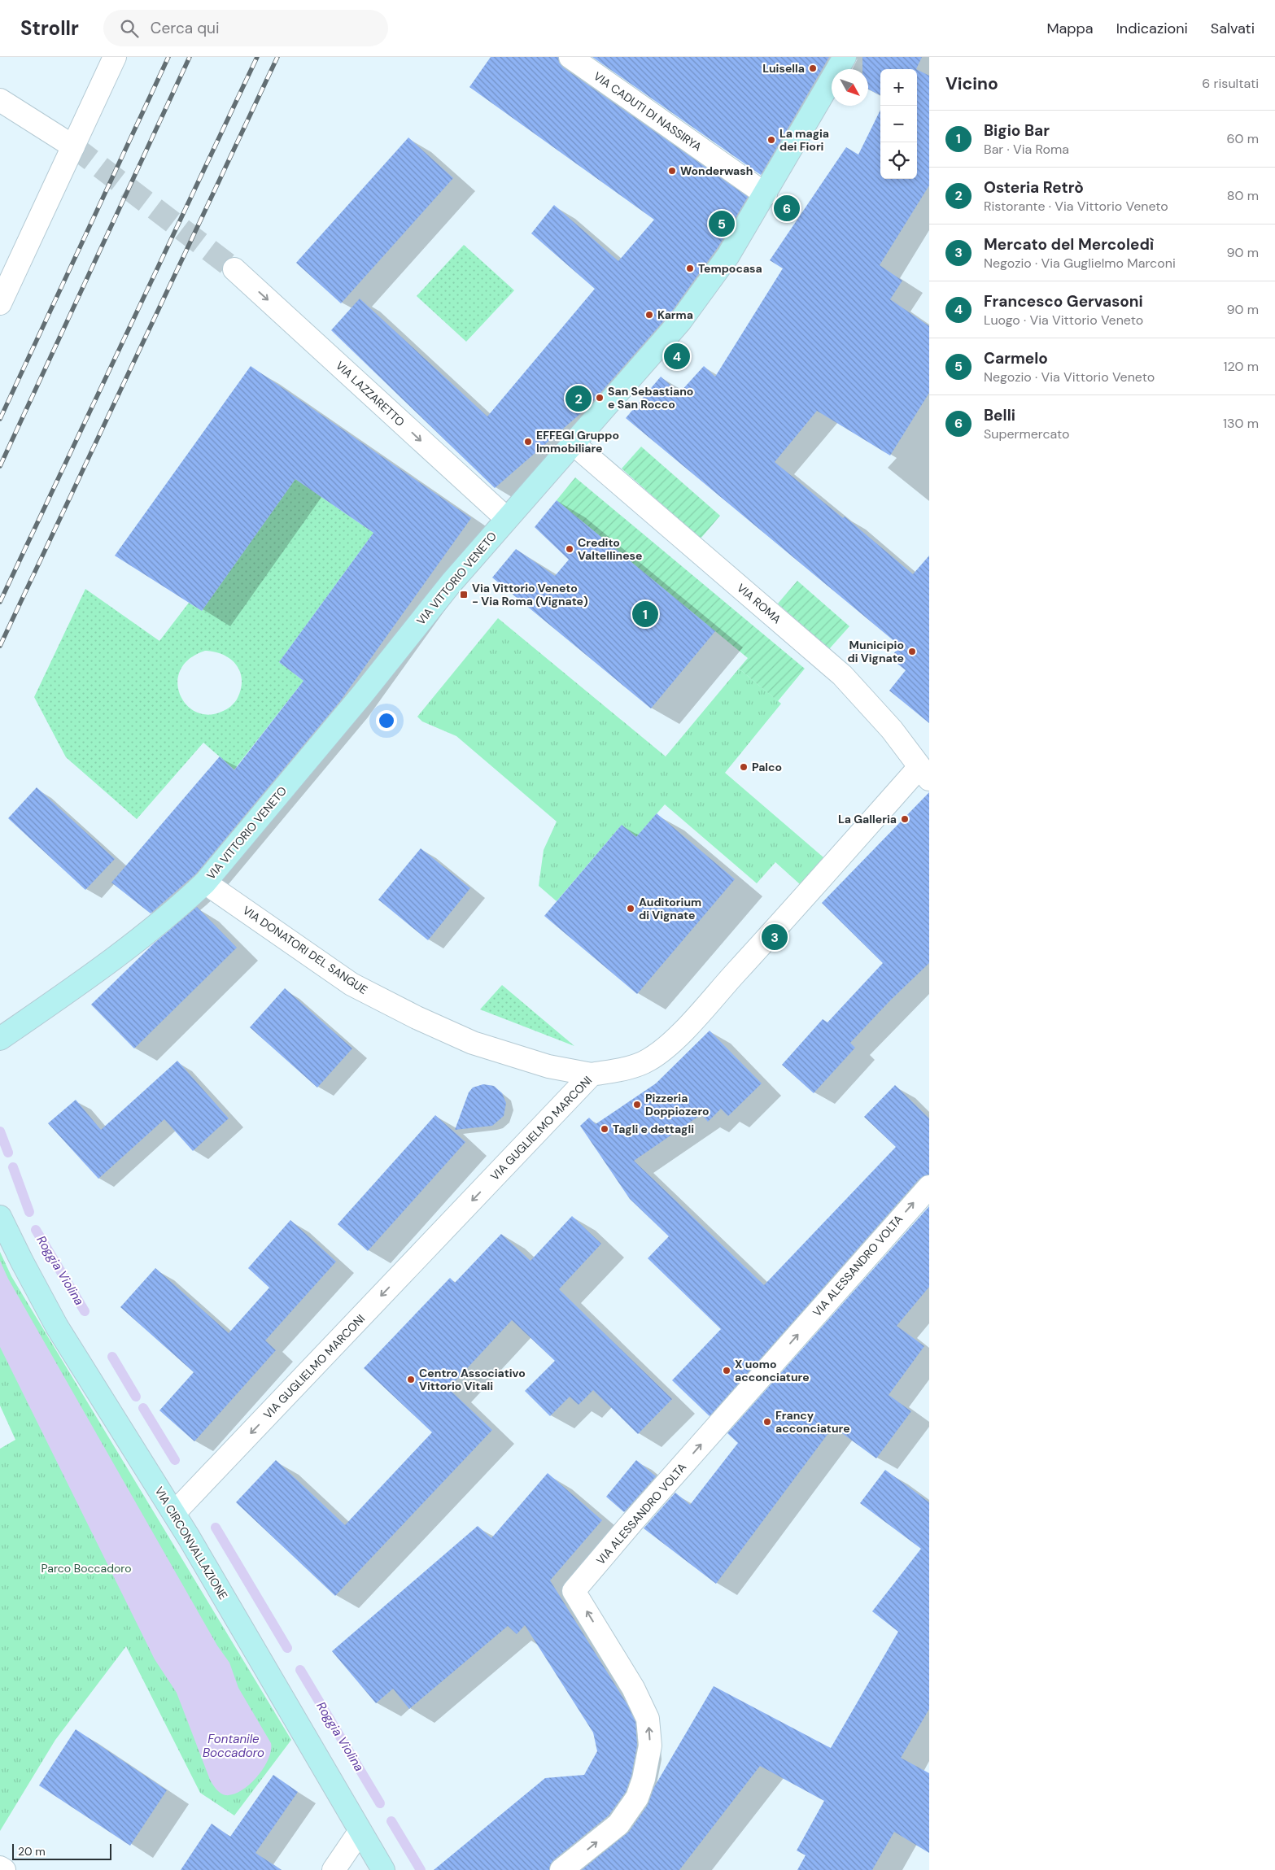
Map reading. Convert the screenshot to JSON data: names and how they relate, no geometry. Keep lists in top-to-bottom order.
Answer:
{
  "streets": {
    "street": [
      "VIA CADUTI DI NASSIRYA",
      "VIA LAZZARETTO",
      "VIA VITTORIO VENETO",
      "VIA ROMA",
      "VIA DONATORI DEL SANGUE",
      "VIA GUGLIELMO MARCONI",
      "VIA ALESSANDRO VOLTA",
      "VIA CIRCONVALLAZIONE"
    ]
  },
  "crossings": [
    ["VIA CADUTI DI NASSIRYA", "VIA VITTORIO VENETO"],
    ["VIA LAZZARETTO", "VIA VITTORIO VENETO"],
    ["VIA VITTORIO VENETO", "VIA ROMA"],
    ["VIA VITTORIO VENETO", "VIA DONATORI DEL SANGUE"],
    ["VIA ROMA", "VIA GUGLIELMO MARCONI"],
    ["VIA DONATORI DEL SANGUE", "VIA GUGLIELMO MARCONI"],
    ["VIA GUGLIELMO MARCONI", "VIA CIRCONVALLAZIONE"]
  ],
  "one_way": ["VIA LAZZARETTO", "VIA GUGLIELMO MARCONI", "VIA ALESSANDRO VOLTA"],
  "water": ["Roggia Violina", "Fontanile Boccadoro"],
  "parks": ["Parco Boccadoro"],
  "places": {
    "other": [
      "Luisella",
      "La magia dei Fiori",
      "Wonderwash",
      "Tempocasa",
      "Karma",
      "San Sebastiano e San Rocco",
      "EFFEGI Gruppo Immobiliare",
      "Credito Valtellinese",
      "Municipio di Vignate",
      "Palco",
      "La Galleria",
      "Auditorium di Vignate",
      "Pizzeria Doppiozero",
      "Tagli e dettagli",
      "X uomo acconciature",
      "Centro Associativo Vittorio Vitali",
      "Francy acconciature"
    ],
    "transit": ["Via Vittorio Veneto - Via Roma (Vignate)"]
  },
  "scale_bar": "20 m",
  "north": "bottom right",
  "page": {
    "header": "Strollr",
    "search": "Cerca qui",
    "nav": ["Mappa", "Indicazioni", "Salvati"],
    "heading": ["Vicino", "6 risultati"],
    "map_buttons": ["+", "−"],
    "list": [
      {
        "mark": "1",
        "name": "Bigio Bar",
        "note": "Bar · Via Roma",
        "value": "60 m"
      },
      {
        "mark": "2",
        "name": "Osteria Retrò",
        "note": "Ristorante · Via Vittorio Veneto",
        "value": "80 m"
      },
      {
        "mark": "3",
        "name": "Mercato del Mercoledì",
        "note": "Negozio · Via Guglielmo Marconi",
        "value": "90 m"
      },
      {
        "mark": "4",
        "name": "Francesco Gervasoni",
        "note": "Luogo · Via Vittorio Veneto",
        "value": "90 m"
      },
      {
        "mark": "5",
        "name": "Carmelo",
        "note": "Negozio · Via Vittorio Veneto",
        "value": "120 m"
      },
      {
        "mark": "6",
        "name": "Belli",
        "note": "Supermercato",
        "value": "130 m"
      }
    ],
    "pins": [
      "6",
      "5",
      "4",
      "2",
      "1",
      "3"
    ],
    "scale": "20 m"
  }
}
